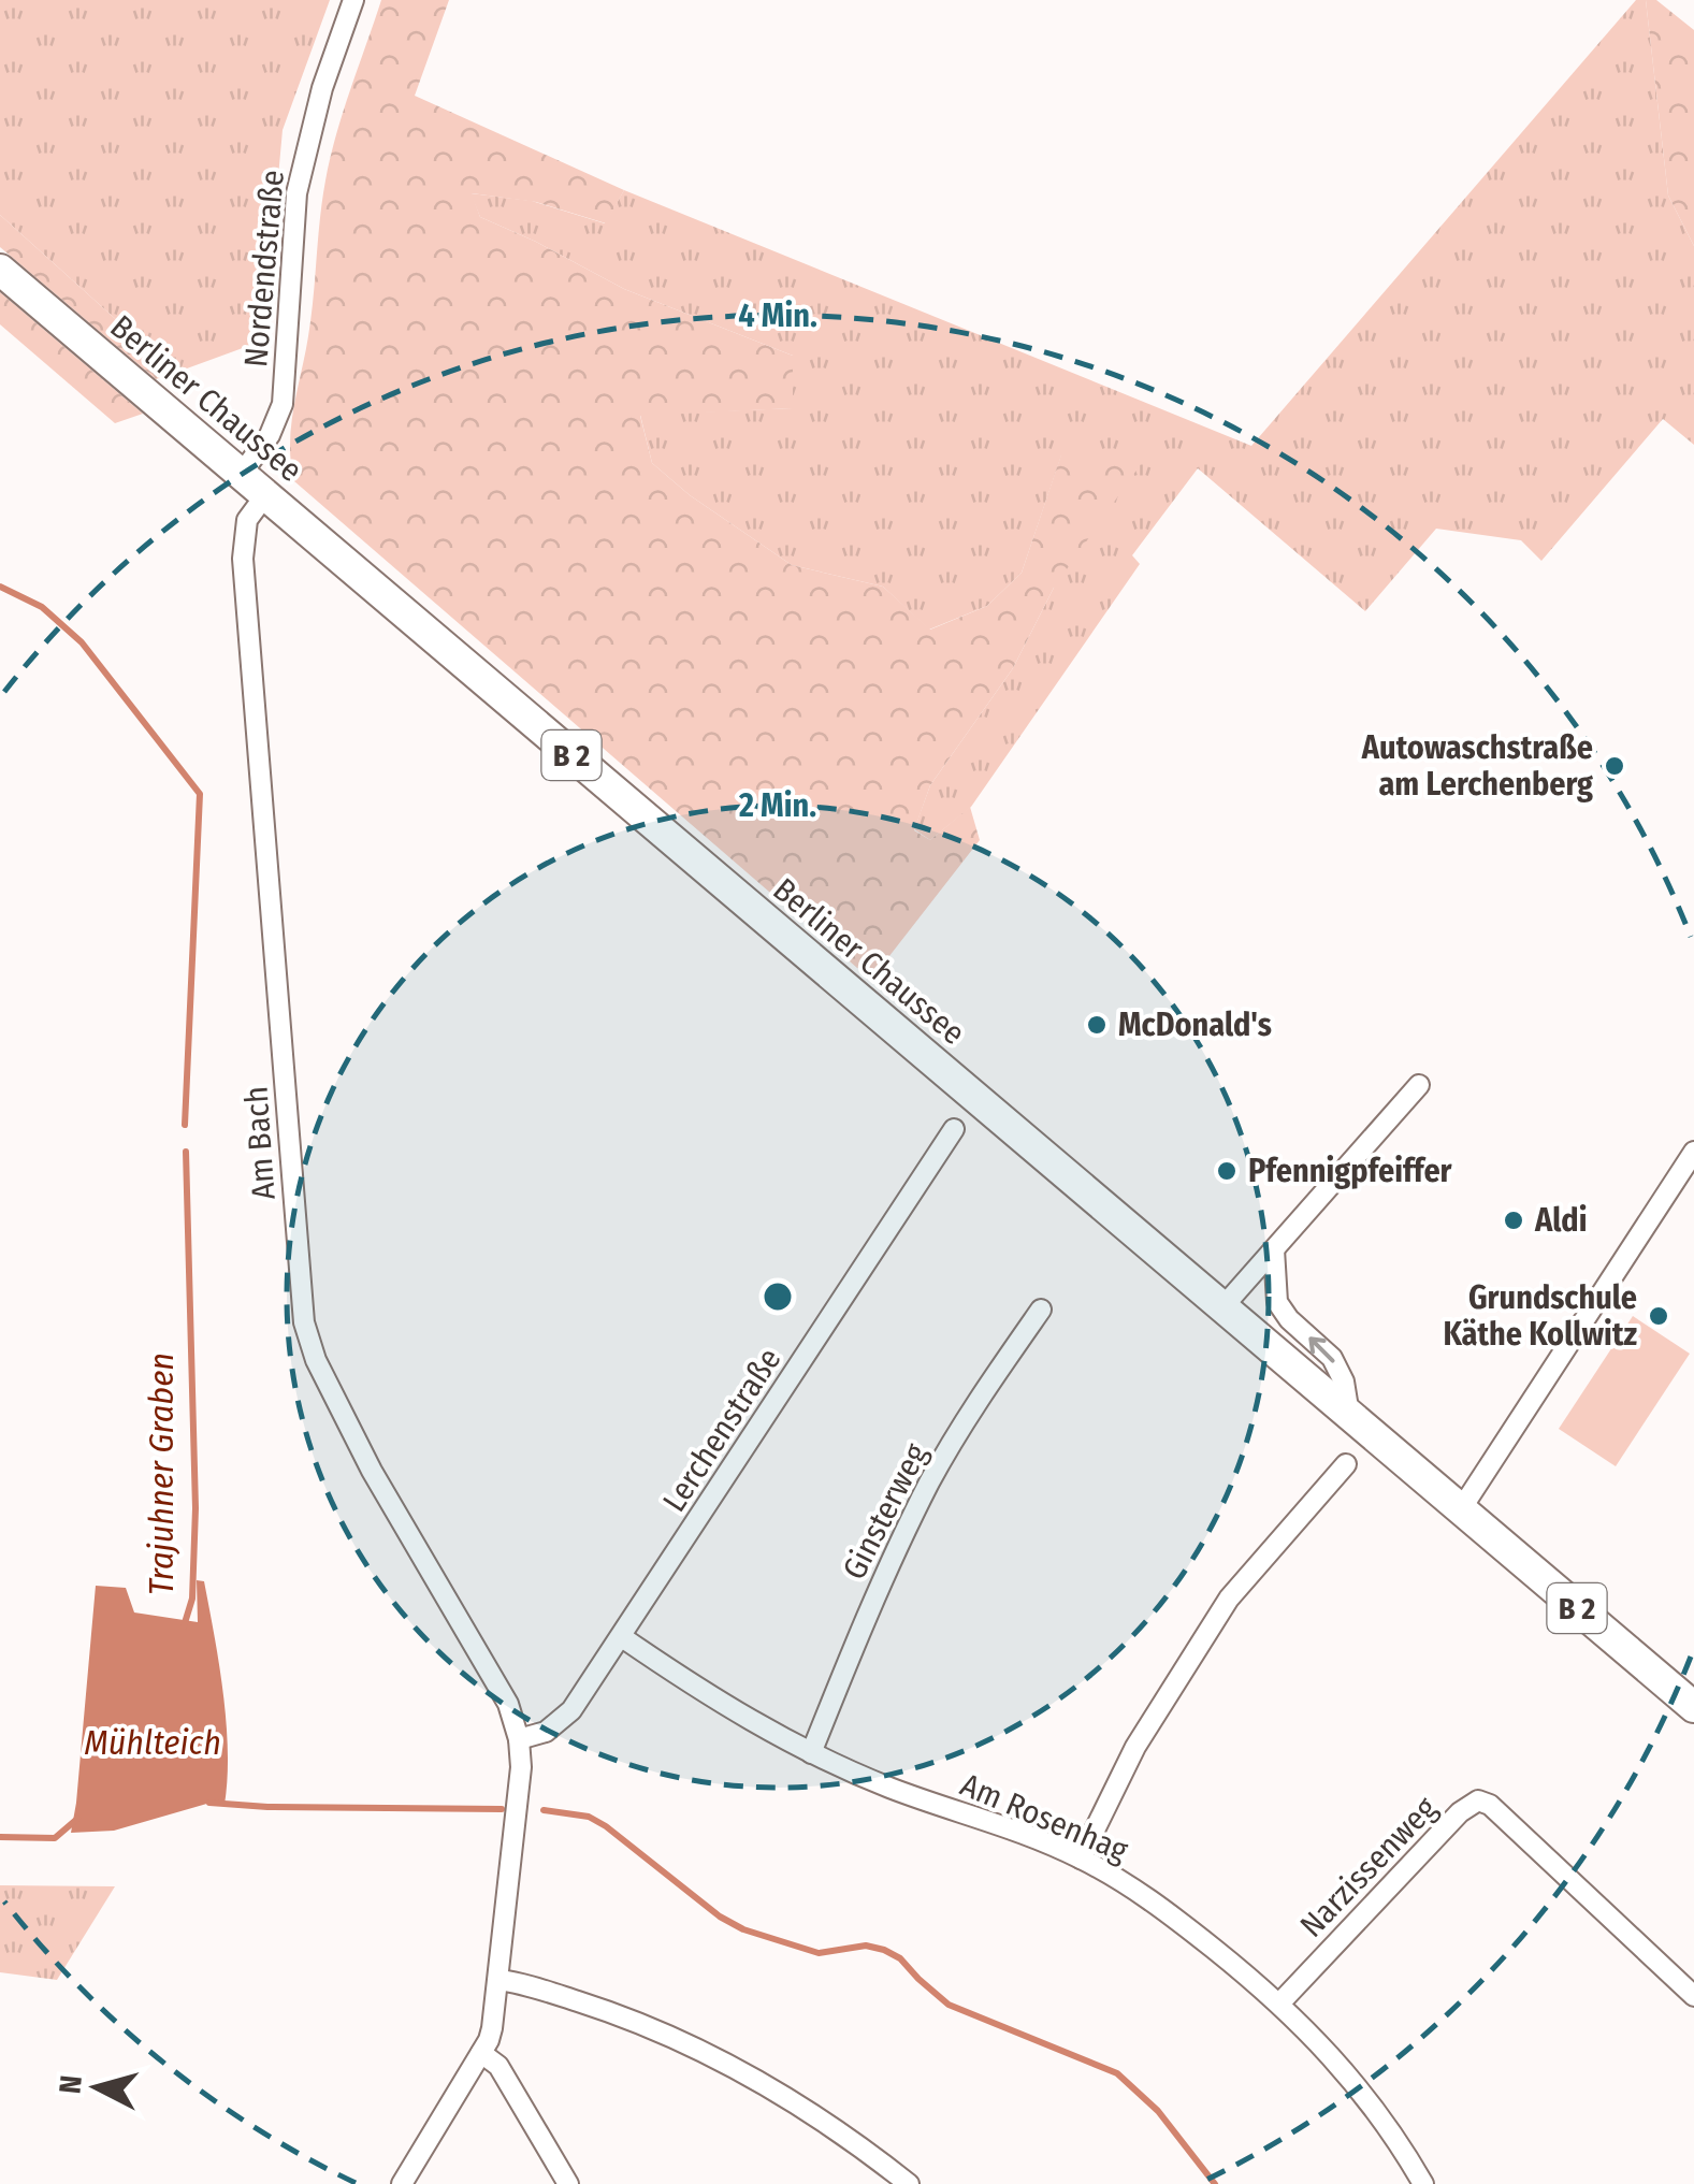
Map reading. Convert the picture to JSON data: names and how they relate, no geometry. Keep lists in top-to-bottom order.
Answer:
{
  "streets": {
    "main road": ["Berliner Chaussee", "B 2"],
    "street": [
      "Nordendstraße",
      "Am Bach",
      "Lerchenstraße",
      "Ginsterweg",
      "Am Rosenhag",
      "Narzissenweg"
    ]
  },
  "crossings": [
    ["Nordendstraße", "Berliner Chaussee"],
    ["Berliner Chaussee", "Am Bach"],
    ["Am Bach", "Lerchenstraße"],
    ["Lerchenstraße", "Am Rosenhag"],
    ["Ginsterweg", "Am Rosenhag"],
    ["Am Rosenhag", "Narzissenweg"]
  ],
  "water": ["Trajuhner Graben", "Mühlteich"],
  "places": [
    "Autowaschstraße am Lerchenberg",
    "McDonald's",
    "Pfennigpfeiffer",
    "Aldi",
    "Grundschule Käthe Kollwitz"
  ],
  "north": "left",
  "rings": ["4 Min.", "2 Min."]
}
